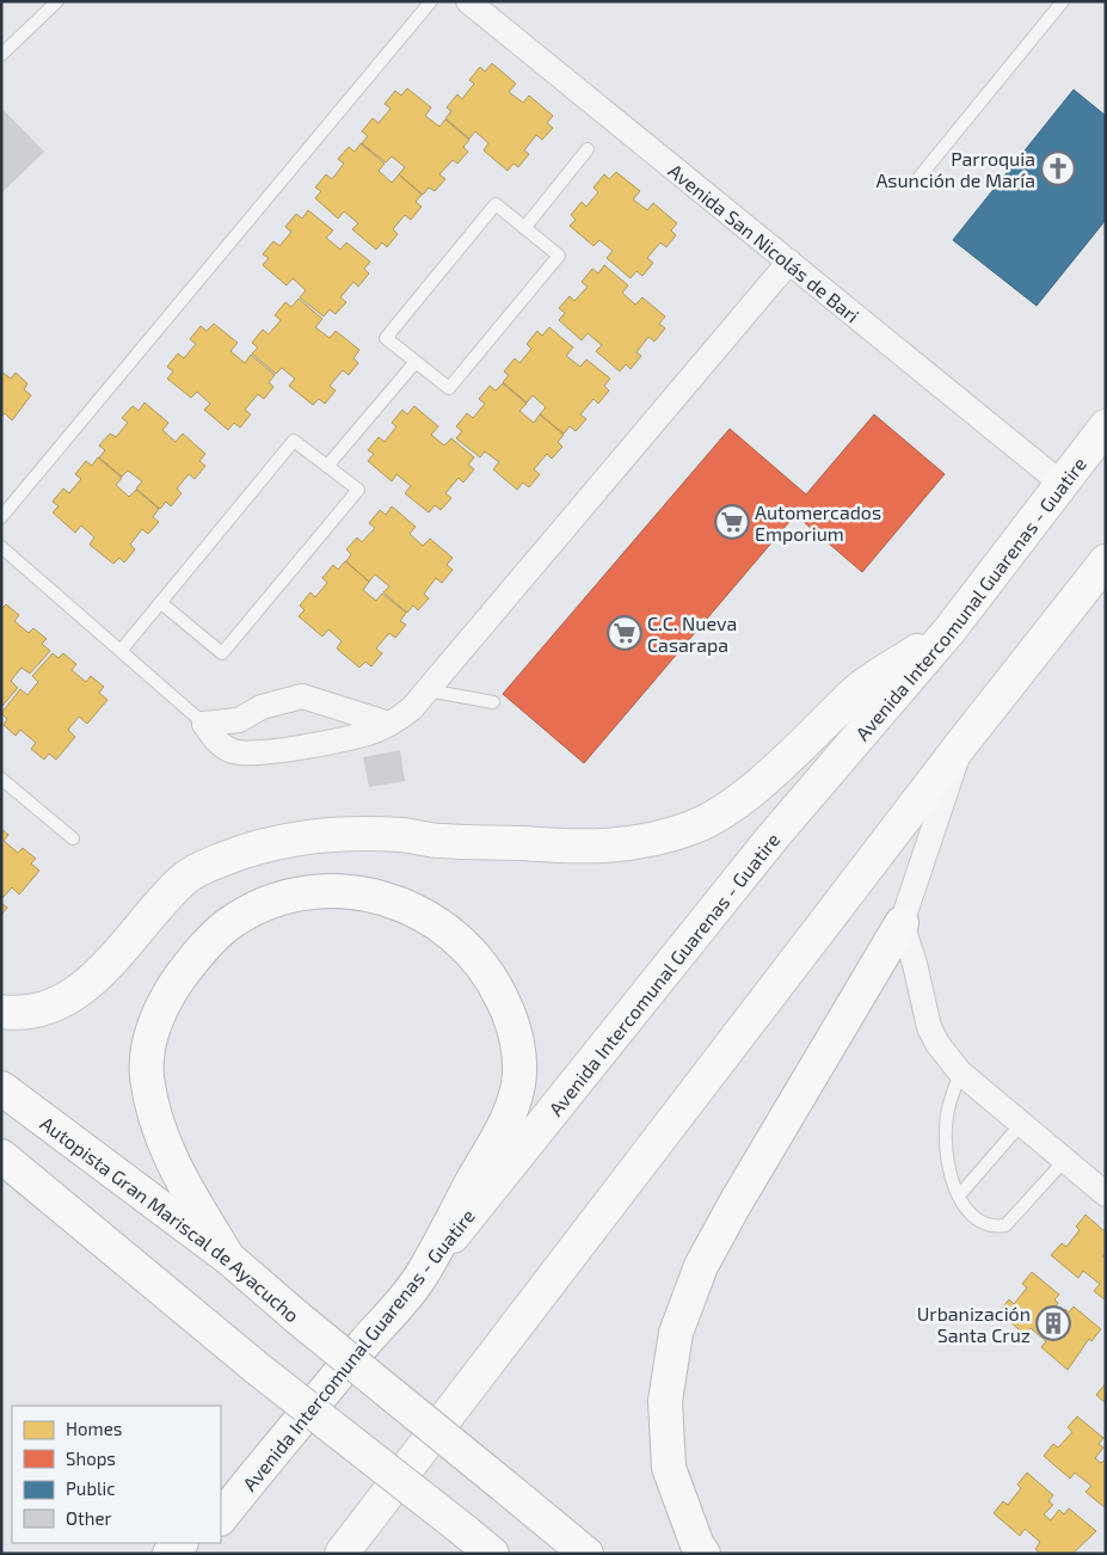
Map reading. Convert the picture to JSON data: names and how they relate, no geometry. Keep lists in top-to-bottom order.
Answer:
{
  "streets": {
    "main road": ["Avenida Intercomunal Guarenas - Guatire", "Autopista Gran Mariscal de Ayacucho"],
    "street": ["Avenida San Nicolás de Bari"]
  },
  "crossings": [
    ["Avenida San Nicolás de Bari", "Avenida Intercomunal Guarenas - Guatire"]
  ],
  "places": {
    "church": ["Parroquia Asunción de María"],
    "supermarket": ["Automercados Emporium", "C.C. Nueva Casarapa"],
    "building": ["Urbanización Santa Cruz"]
  },
  "legend": [
    "Homes",
    "Shops",
    "Public",
    "Other"
  ]
}
